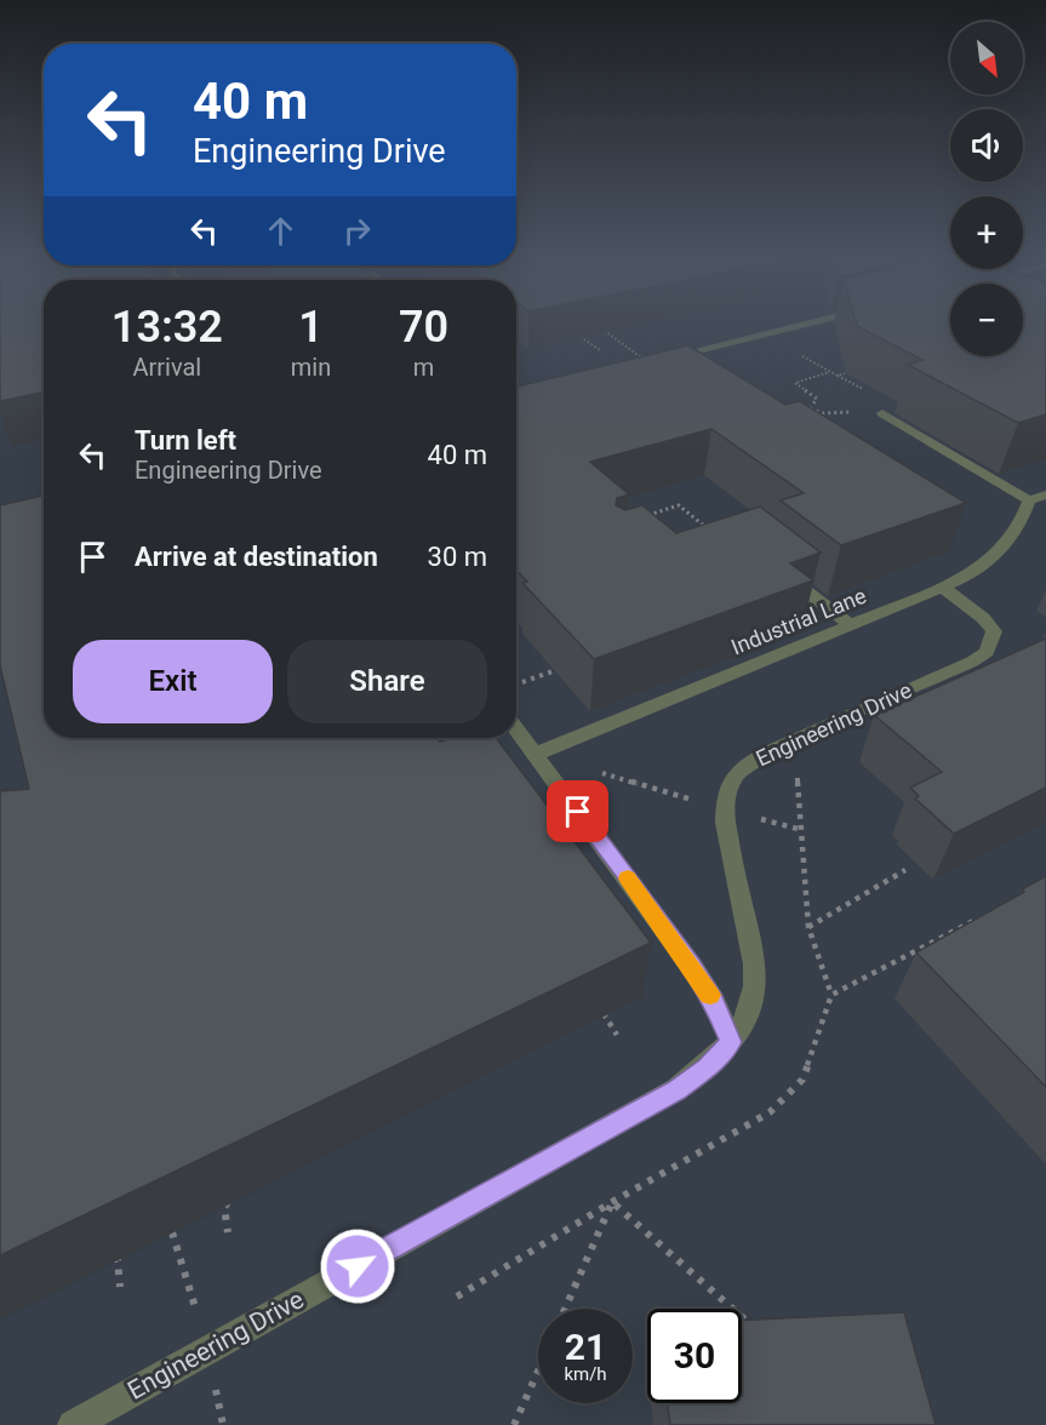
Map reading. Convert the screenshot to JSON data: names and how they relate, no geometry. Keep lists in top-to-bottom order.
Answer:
{
  "streets": {
    "street": ["Industrial Lane", "Engineering Drive"]
  },
  "crossings": [
    ["Industrial Lane", "Engineering Drive"]
  ],
  "north": "bottom right",
  "page": {
    "map_buttons": ["+", "−"],
    "turn": ["40 m", "Engineering Drive"],
    "eta": [
      "13:32",
      "Arrival",
      "1",
      "min",
      "70",
      "m"
    ],
    "list": [
      {
        "name": "Turn left",
        "note": "Engineering Drive",
        "value": "40 m"
      },
      {
        "name": "Arrive at destination",
        "value": "30 m"
      }
    ],
    "buttons": ["Exit", "Share"],
    "speed": "21 km/h",
    "limit": "30"
  }
}
